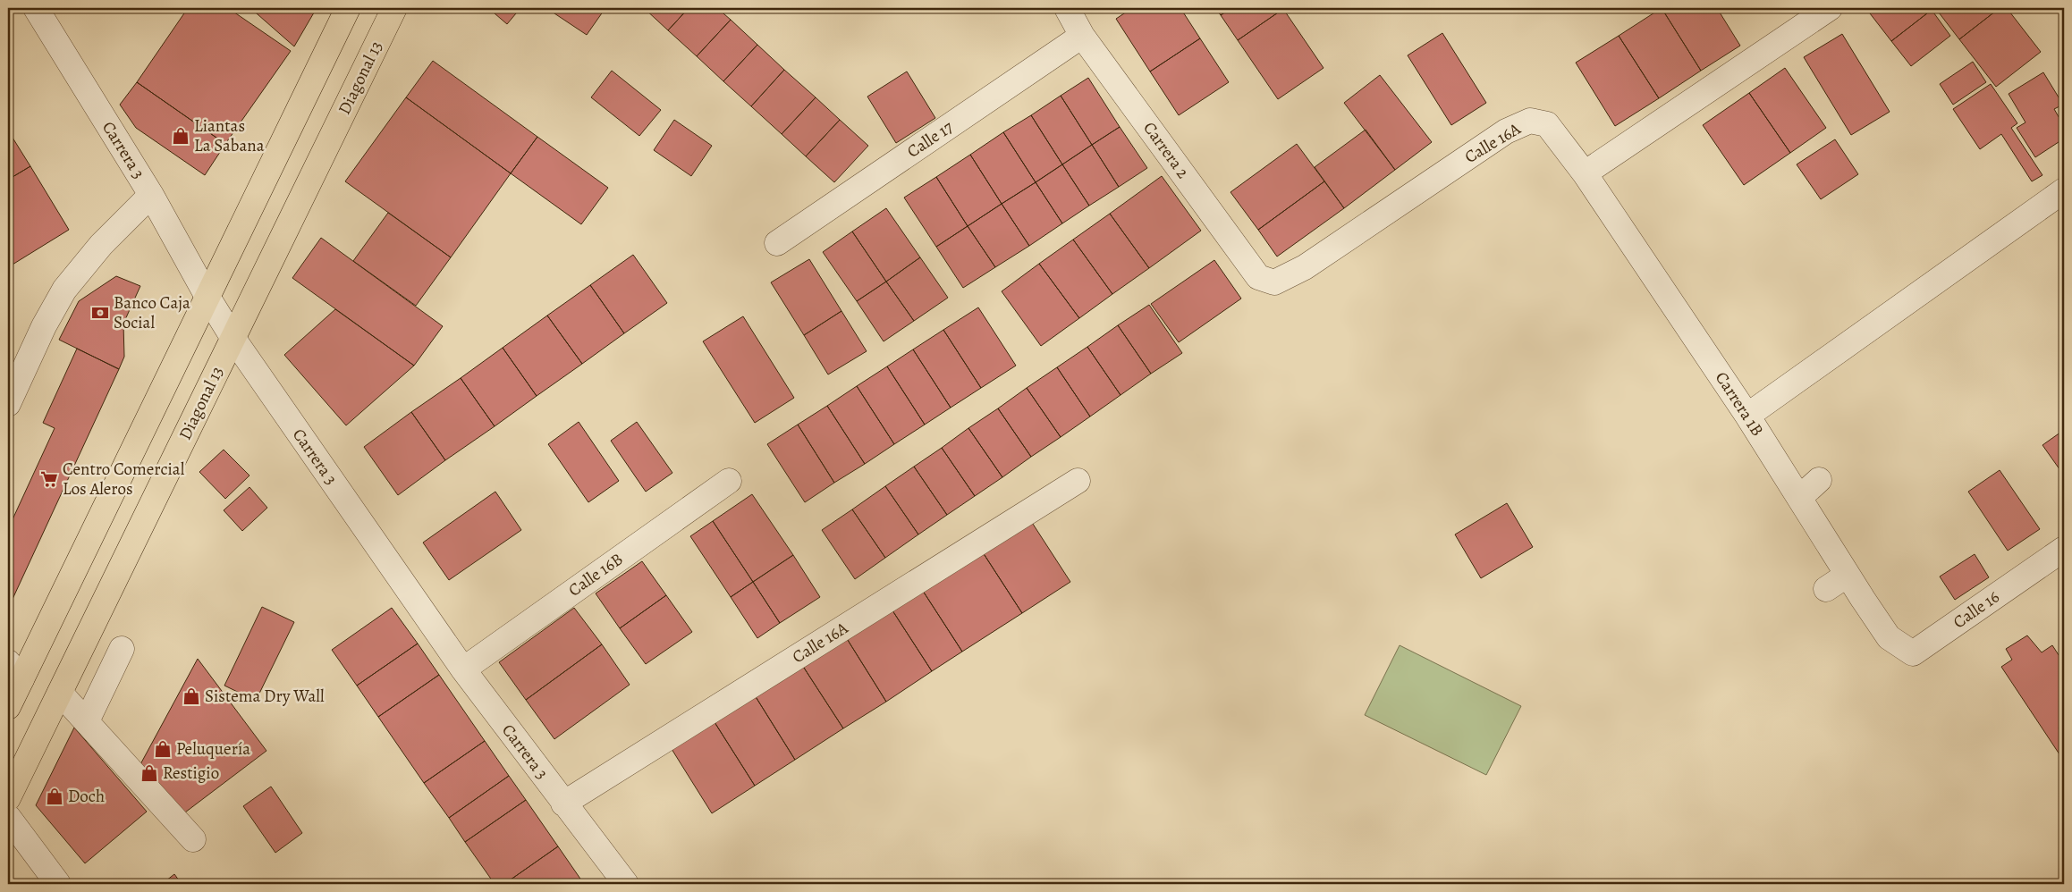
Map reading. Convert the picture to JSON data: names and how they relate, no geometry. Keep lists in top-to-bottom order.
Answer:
{
  "streets": {
    "main road": ["Diagonal 13"],
    "street": [
      "Calle 17",
      "Calle 16A",
      "Carrera 3",
      "Carrera 2",
      "Carrera 1B",
      "Calle 16B",
      "Calle 16"
    ]
  },
  "crossings": [
    ["Diagonal 13", "Carrera 3"],
    ["Calle 17", "Carrera 2"],
    ["Calle 16A", "Carrera 3"],
    ["Calle 16A", "Carrera 2"],
    ["Calle 16A", "Carrera 1B"],
    ["Carrera 3", "Calle 16B"],
    ["Carrera 1B", "Calle 16"]
  ],
  "places": {
    "shop": [
      "Liantas La Sabana",
      "Sistema Dry Wall",
      "Peluquería",
      "Restigio",
      "Doch"
    ],
    "bank": ["Banco Caja Social"],
    "supermarket": ["Centro Comercial Los Aleros"]
  }
}
